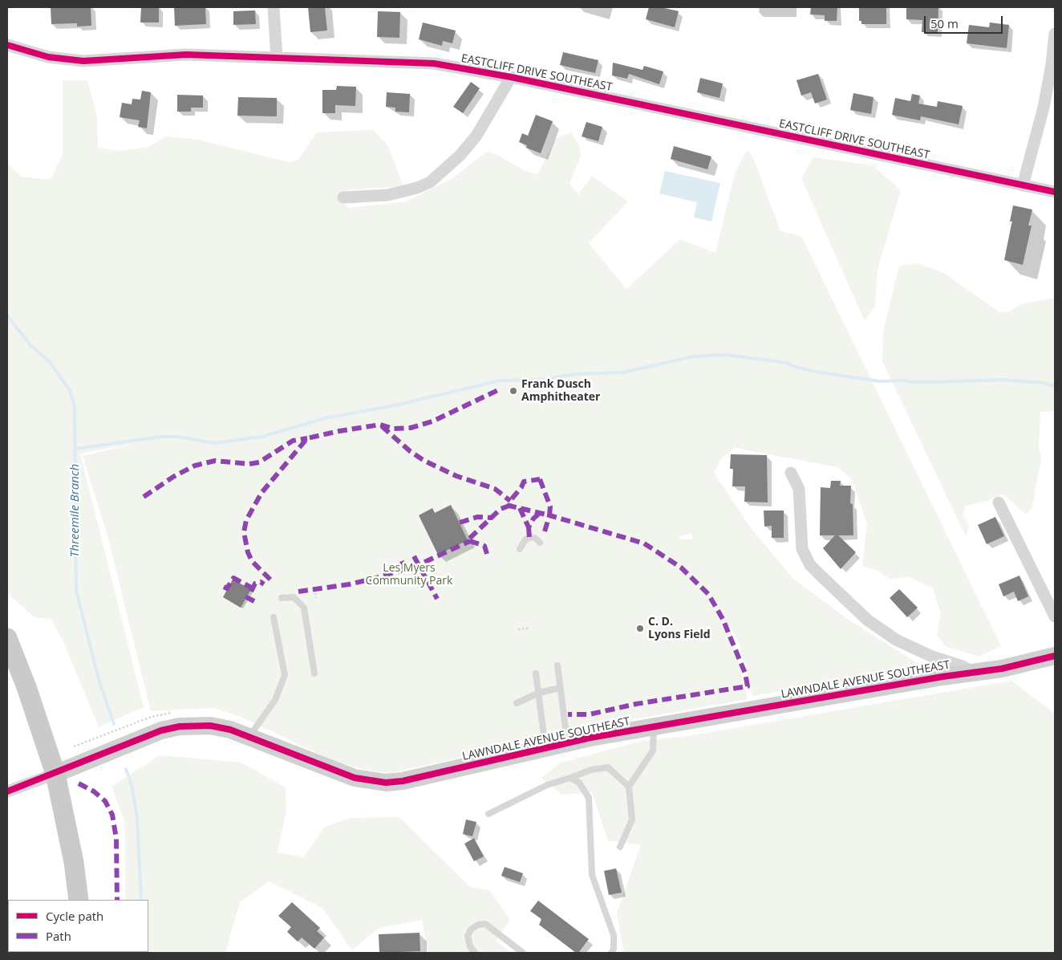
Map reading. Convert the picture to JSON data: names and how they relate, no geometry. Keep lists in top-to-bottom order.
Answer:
{
  "streets": {
    "street": ["EASTCLIFF DRIVE SOUTHEAST", "LAWNDALE AVENUE SOUTHEAST"]
  },
  "water": ["Threemile Branch"],
  "parks": ["Les Myers Community Park"],
  "places": ["Frank Dusch Amphitheater", "C. D. Lyons Field"],
  "legend": ["Cycle path", "Path"],
  "scale_bar": "50 m"
}
